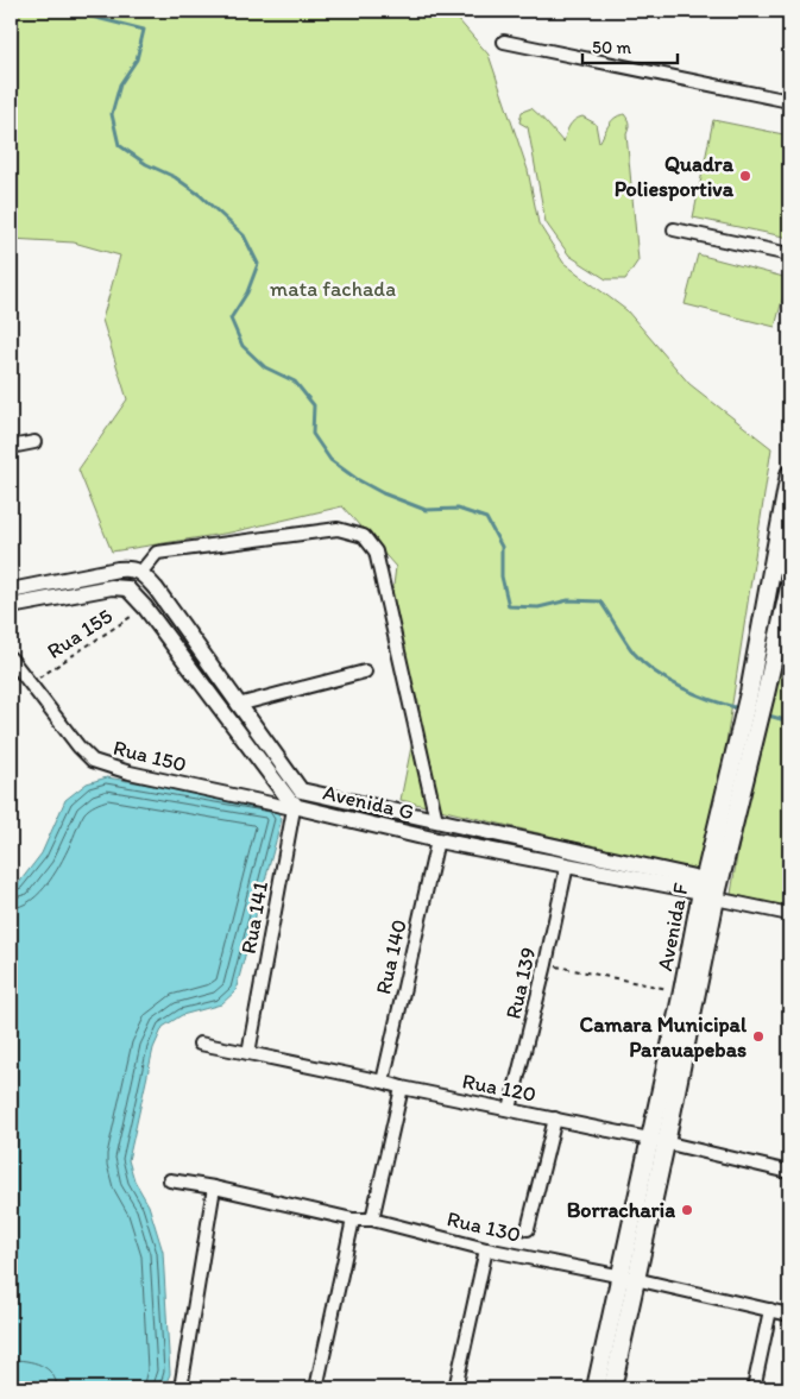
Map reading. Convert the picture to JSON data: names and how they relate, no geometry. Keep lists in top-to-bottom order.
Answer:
{
  "streets": {
    "main road": ["Avenida F"],
    "street": [
      "Rua 150",
      "Avenida G",
      "Rua 141",
      "Rua 140",
      "Rua 139",
      "Rua 120",
      "Rua 130"
    ],
    "path": ["Rua 155"]
  },
  "crossings": [
    ["Rua 155", "Rua 150"],
    ["Rua 155", "Avenida G"],
    ["Rua 150", "Avenida G"],
    ["Rua 150", "Rua 141"],
    ["Avenida G", "Rua 141"],
    ["Avenida G", "Avenida F"],
    ["Avenida G", "Rua 140"],
    ["Avenida G", "Rua 139"],
    ["Rua 141", "Rua 120"],
    ["Avenida F", "Rua 120"],
    ["Avenida F", "Rua 130"],
    ["Rua 140", "Rua 120"],
    ["Rua 139", "Rua 120"]
  ],
  "parks": ["mata fachada"],
  "places": ["Quadra Poliesportiva", "Camara Municipal Parauapebas", "Borracharia"],
  "scale_bar": "50 m"
}
